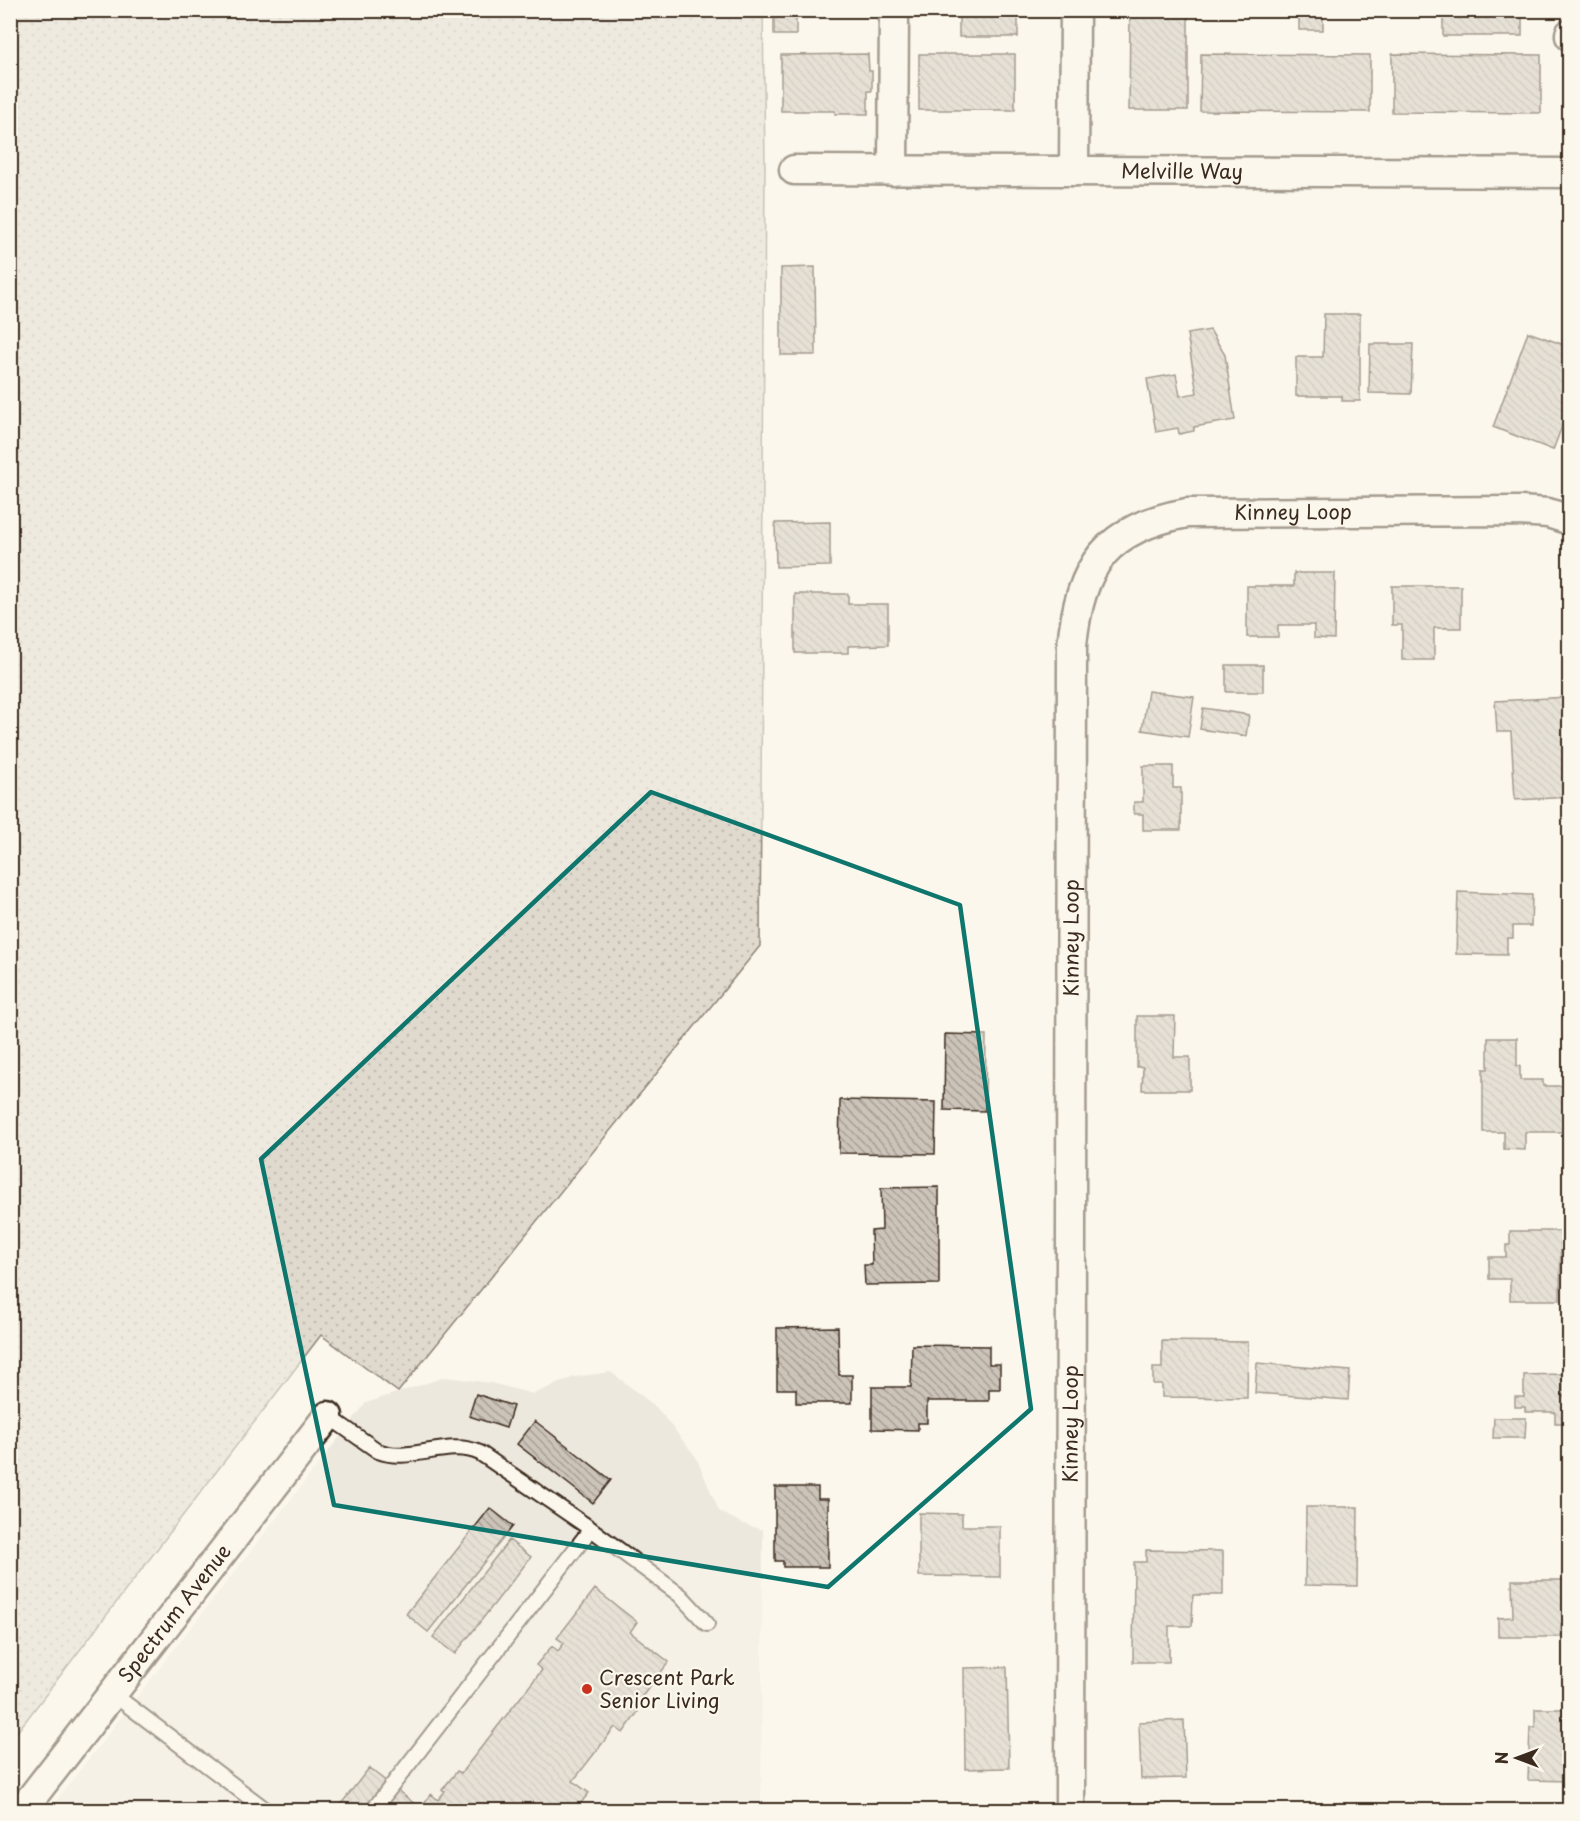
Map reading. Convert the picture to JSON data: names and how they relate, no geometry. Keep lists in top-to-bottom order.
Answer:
{
  "streets": {
    "street": ["Melville Way", "Kinney Loop", "Spectrum Avenue"]
  },
  "places": ["Crescent Park Senior Living"],
  "north": "left"
}
